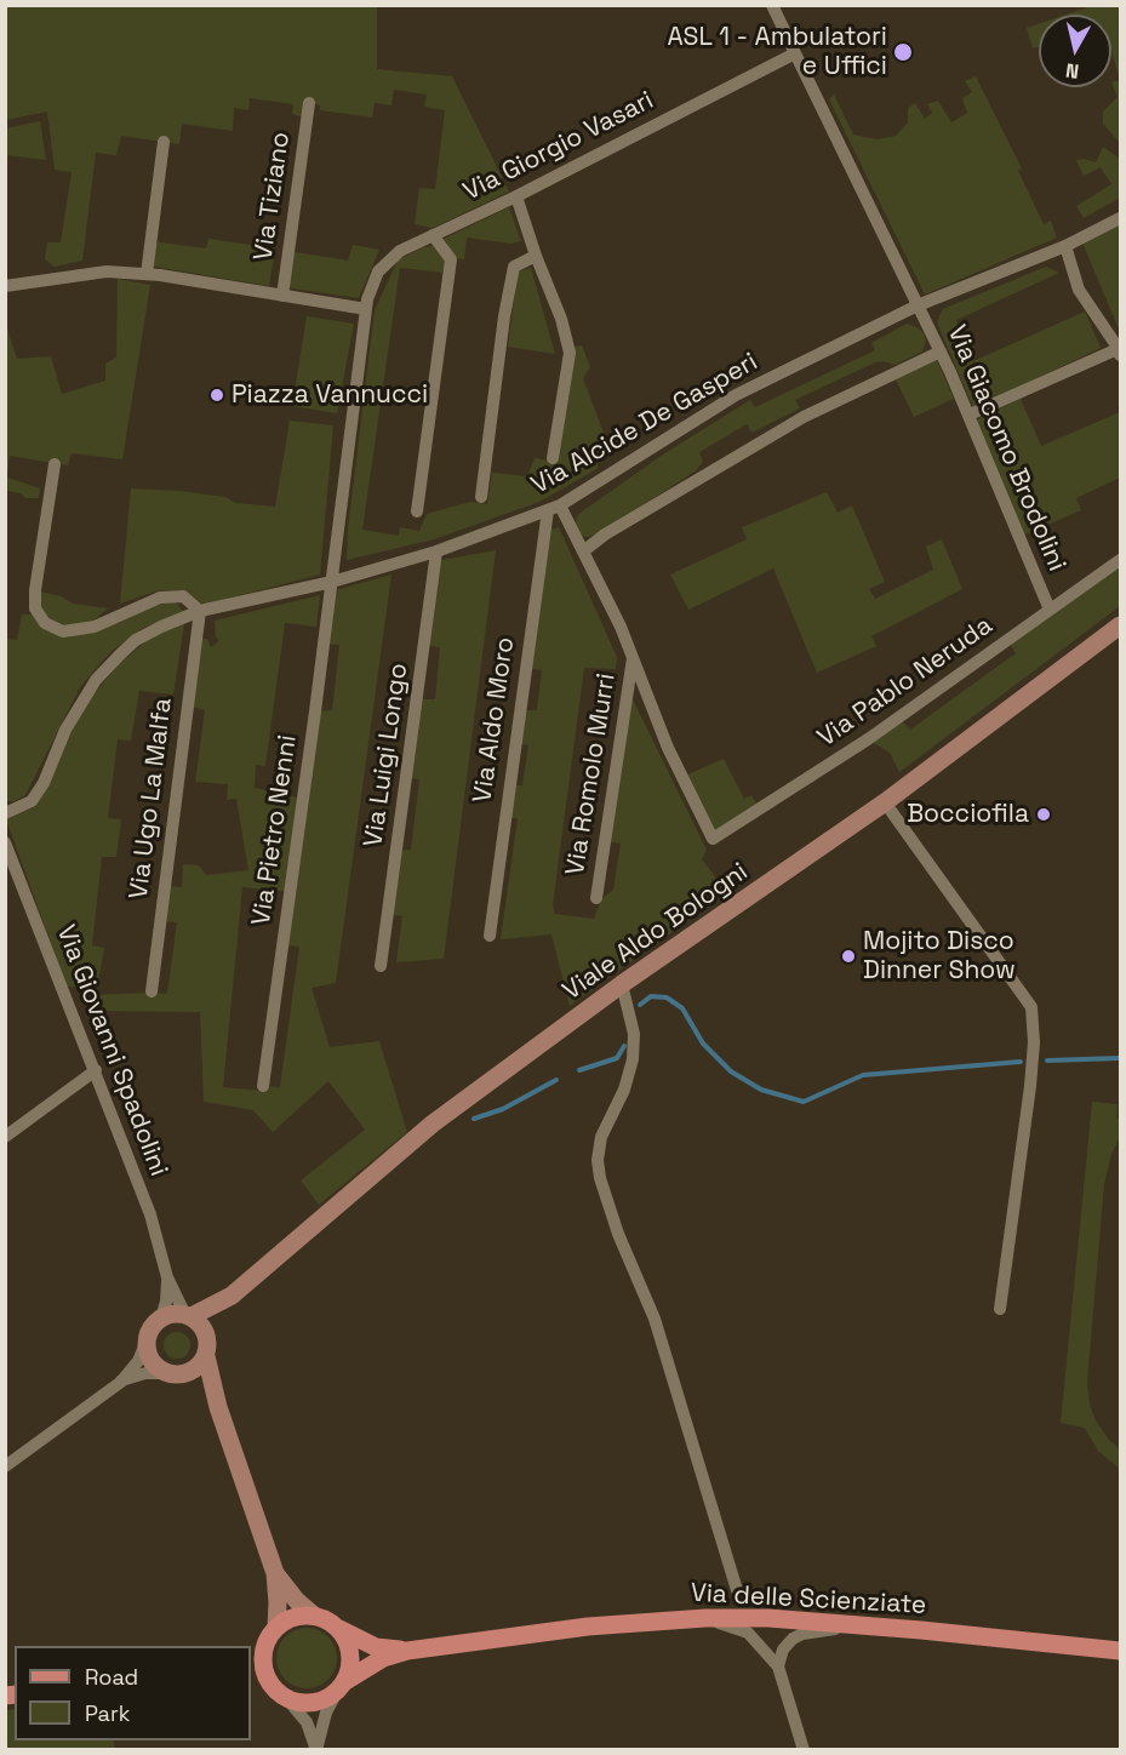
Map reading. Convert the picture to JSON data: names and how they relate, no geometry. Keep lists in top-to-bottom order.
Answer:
{
  "streets": {
    "main road": ["Viale Aldo Bologni", "Via delle Scienziate"],
    "street": [
      "Via Giorgio Vasari",
      "Via Tiziano",
      "Via Alcide De Gasperi",
      "Via Giacomo Brodolini",
      "Via Pablo Neruda",
      "Via Aldo Moro",
      "Via Luigi Longo",
      "Via Romolo Murri",
      "Via Ugo La Malfa",
      "Via Pietro Nenni",
      "Via Giovanni Spadolini"
    ]
  },
  "crossings": [
    ["Via Giorgio Vasari", "Via Alcide De Gasperi"],
    ["Via Giorgio Vasari", "Via Pietro Nenni"],
    ["Via Alcide De Gasperi", "Via Giacomo Brodolini"],
    ["Via Alcide De Gasperi", "Via Aldo Moro"],
    ["Via Alcide De Gasperi", "Via Luigi Longo"],
    ["Via Alcide De Gasperi", "Via Romolo Murri"],
    ["Via Alcide De Gasperi", "Via Ugo La Malfa"],
    ["Via Alcide De Gasperi", "Via Pietro Nenni"],
    ["Via Giacomo Brodolini", "Via Pablo Neruda"],
    ["Via Pablo Neruda", "Via Romolo Murri"],
    ["Via Aldo Moro", "Via Romolo Murri"],
    ["Viale Aldo Bologni", "Via Giovanni Spadolini"]
  ],
  "places": [
    "ASL 1 - Ambulatori e Uffici",
    "Piazza Vannucci",
    "Bocciofila",
    "Mojito Disco Dinner Show"
  ],
  "legend": ["Road", "Park"],
  "north": "bottom"
}
